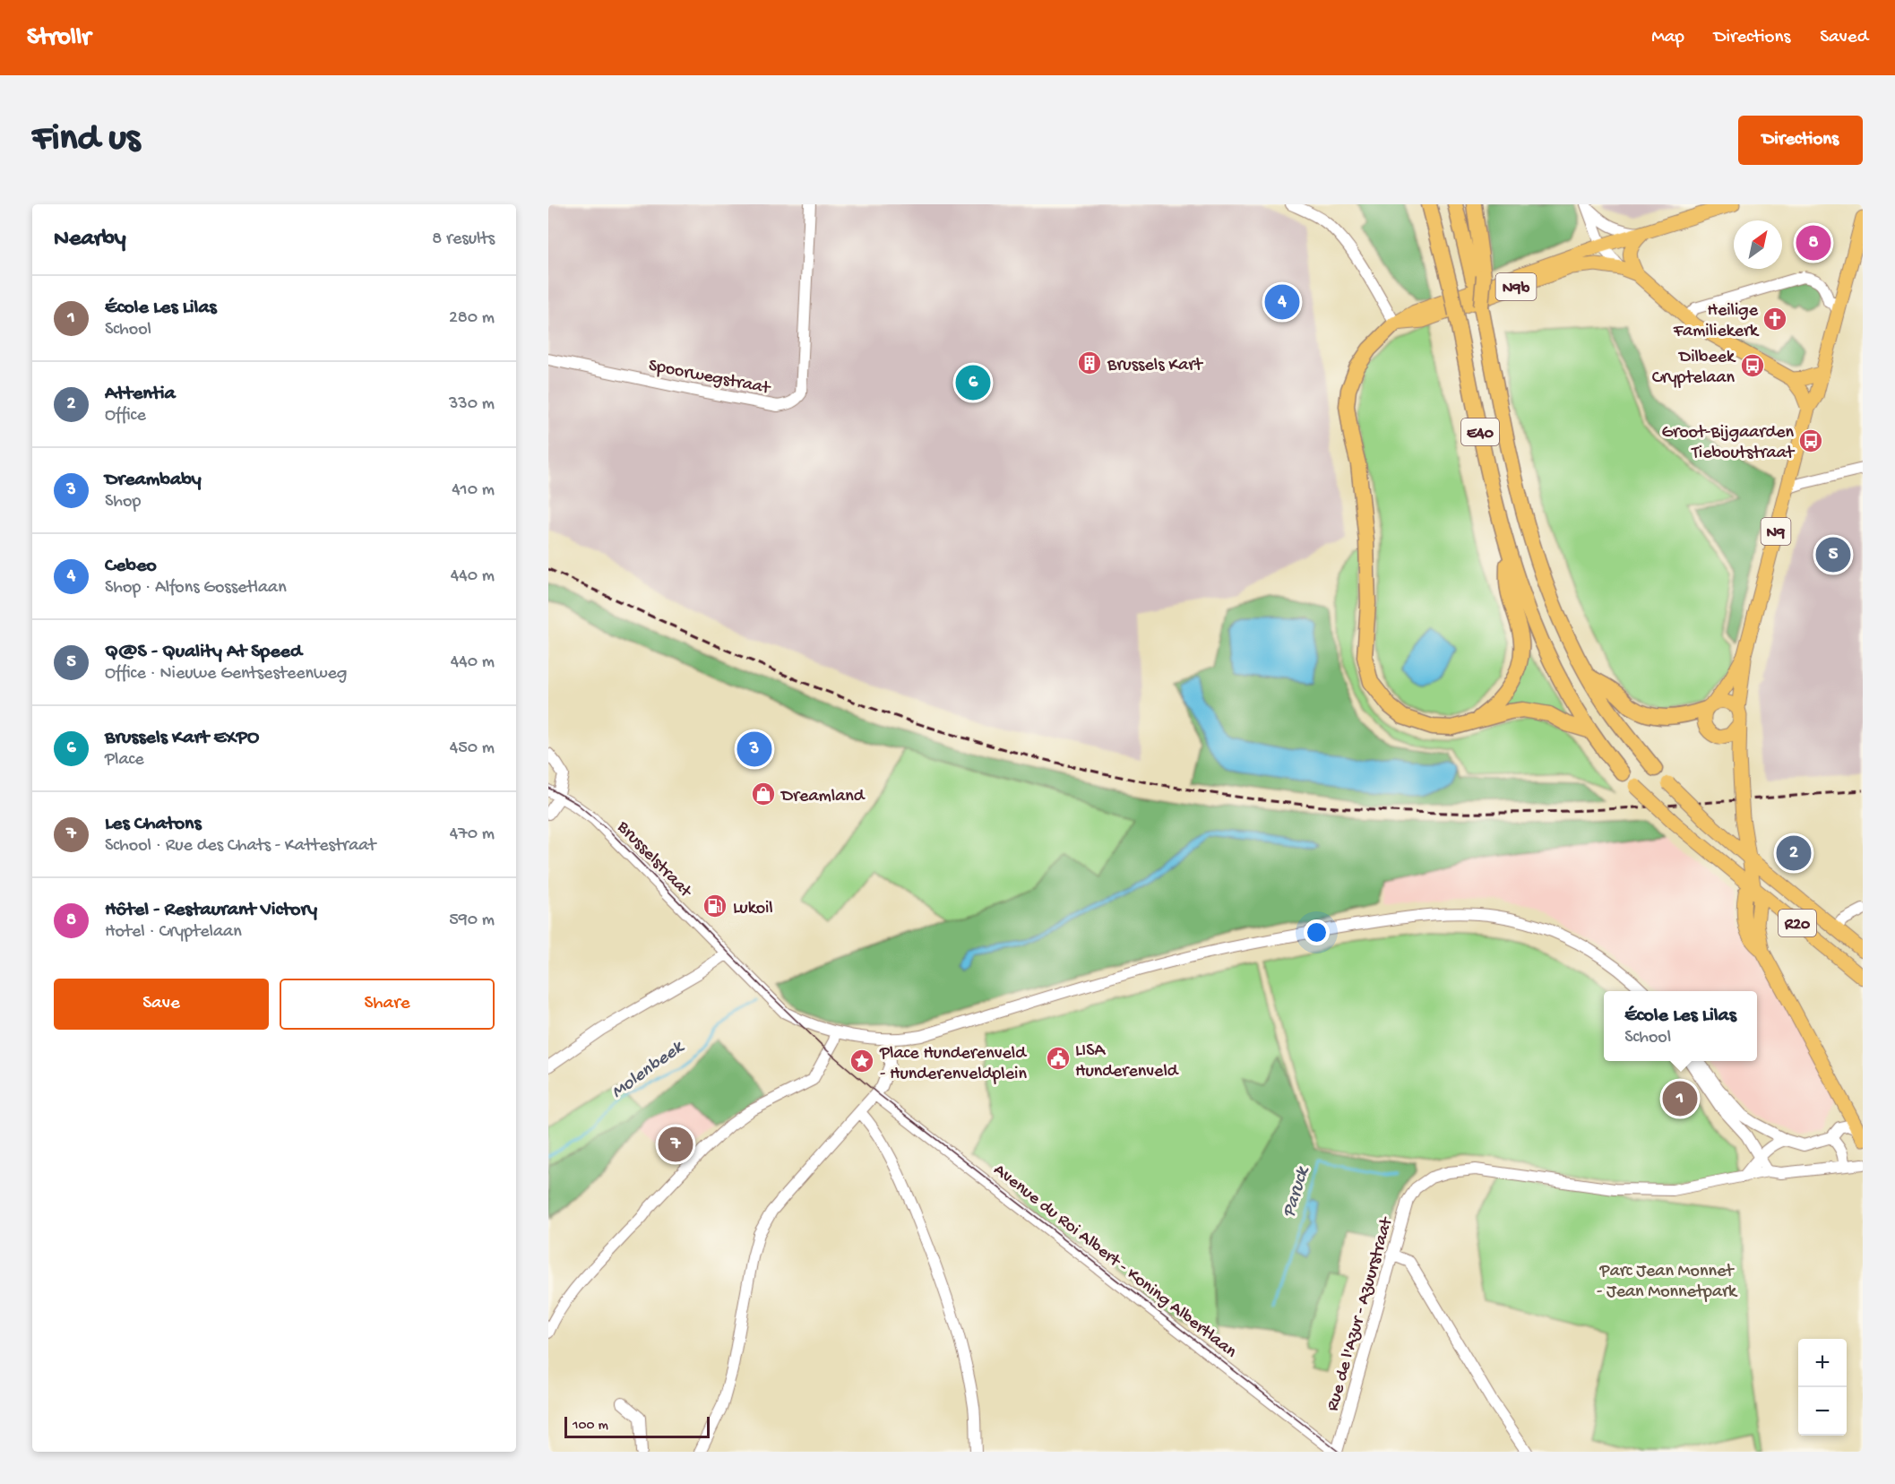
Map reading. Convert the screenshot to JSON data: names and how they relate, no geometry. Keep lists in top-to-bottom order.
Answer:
{
  "streets": {
    "highway": ["E40"],
    "main road": ["N9b", "N9", "R20"],
    "street": [
      "Spoorwegstraat",
      "Brusselstraat",
      "Avenue du Roi Albert - Koning Albertlaan",
      "Rue de l'Azur - Azuurstraat"
    ]
  },
  "crossings": [
    ["E40", "R20"],
    ["Avenue du Roi Albert - Koning Albertlaan", "Rue de l'Azur - Azuurstraat"]
  ],
  "water": ["Molenbeek", "Paruck"],
  "parks": ["Parc Jean Monnet - Jean Monnetpark"],
  "places": {
    "church": ["Heilige Familiekerk"],
    "building": ["Brussels Kart"],
    "bus stop": ["Dilbeek Cryptelaan", "Groot-Bijgaarden Tieboutstraat"],
    "shop": ["Dreamland"],
    "fuel station": ["Lukoil"],
    "public building": ["LISA Hunderenveld"],
    "place": ["Place Hunderenveld - Hunderenveldplein"]
  },
  "scale_bar": "100 m",
  "north": "top right",
  "page": {
    "header": "Strollr",
    "nav": ["Map", "Directions", "Saved"],
    "buttons": [
      "Directions",
      ["Save", "Share"]
    ],
    "title": "Find us",
    "heading": ["Nearby", "8 results"],
    "pins": [
      "8",
      "4",
      "6",
      "5",
      "3",
      "2",
      "1",
      "7"
    ],
    "list": [
      {
        "mark": "1",
        "name": "École Les Lilas",
        "note": "School",
        "value": "280 m"
      },
      {
        "mark": "2",
        "name": "Attentia",
        "note": "Office",
        "value": "330 m"
      },
      {
        "mark": "3",
        "name": "Dreambaby",
        "note": "Shop",
        "value": "410 m"
      },
      {
        "mark": "4",
        "name": "Cebeo",
        "note": "Shop · Alfons Gossetlaan",
        "value": "440 m"
      },
      {
        "mark": "5",
        "name": "Q@S - Quality At Speed",
        "note": "Office · Nieuwe Gentsesteenweg",
        "value": "440 m"
      },
      {
        "mark": "6",
        "name": "Brussels Kart EXPO",
        "note": "Place",
        "value": "450 m"
      },
      {
        "mark": "7",
        "name": "Les Chatons",
        "note": "School · Rue des Chats - Kattestraat",
        "value": "470 m"
      },
      {
        "mark": "8",
        "name": "Hôtel - Restaurant Victory",
        "note": "Hotel · Cryptelaan",
        "value": "590 m"
      }
    ],
    "popup": ["École Les Lilas", "School"],
    "map_buttons": ["+", "−"],
    "scale": "100 m"
  }
}
